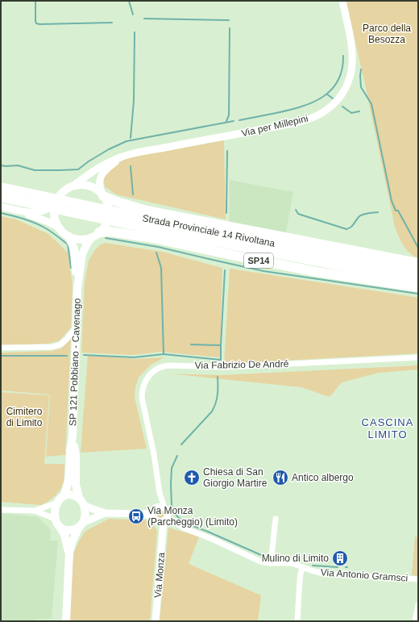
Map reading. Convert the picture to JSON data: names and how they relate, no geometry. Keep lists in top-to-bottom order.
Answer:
{
  "streets": {
    "highway": ["Strada Provinciale 14 Rivoltana", "SP14"],
    "main road": ["SP 121 Pobbiano - Cavenago"],
    "street": [
      "Via per Millepini",
      "Via Fabrizio De André",
      "Via Monza",
      "Via Antonio Gramsci"
    ]
  },
  "crossings": [
    ["Via per Millepini", "SP14"],
    ["Via per Millepini", "SP 121 Pobbiano - Cavenago"],
    ["SP14", "SP 121 Pobbiano - Cavenago"],
    ["Via Fabrizio De André", "Via Monza"],
    ["Via Monza", "Via Antonio Gramsci"]
  ],
  "districts": ["CASCINA LIMITO"],
  "parks": ["Parco della Besozza", "Cimitero di Limito"],
  "places": {
    "church": ["Chiesa di San Giorgio Martire"],
    "restaurant": ["Antico albergo"],
    "bus stop": ["Via Monza (Parcheggio) (Limito)"],
    "building": ["Mulino di Limito"]
  }
}
